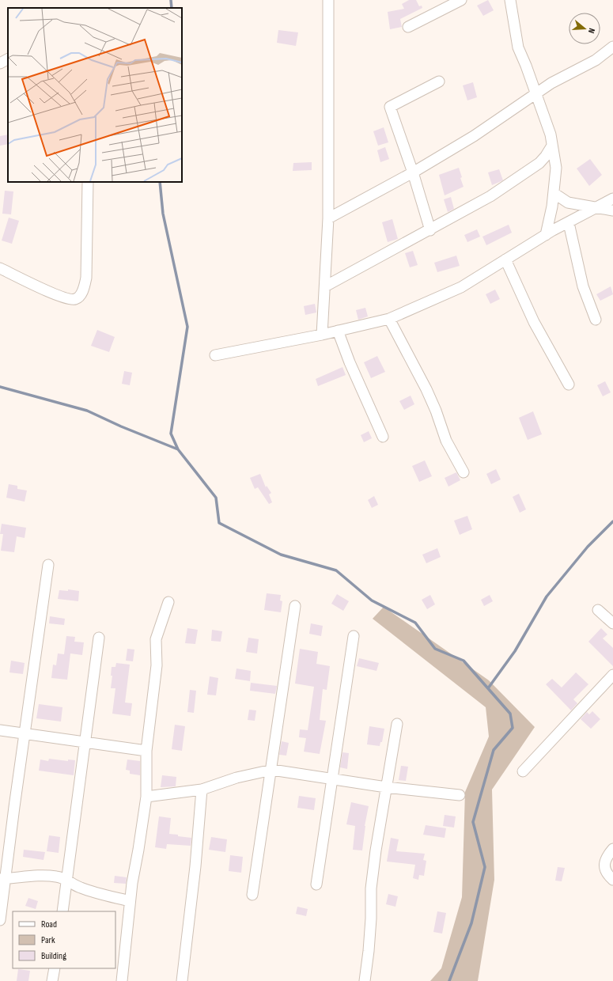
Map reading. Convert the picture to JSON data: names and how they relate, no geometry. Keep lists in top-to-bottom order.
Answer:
{
  "legend": ["Road", "Park", "Building"],
  "north": "right"
}
